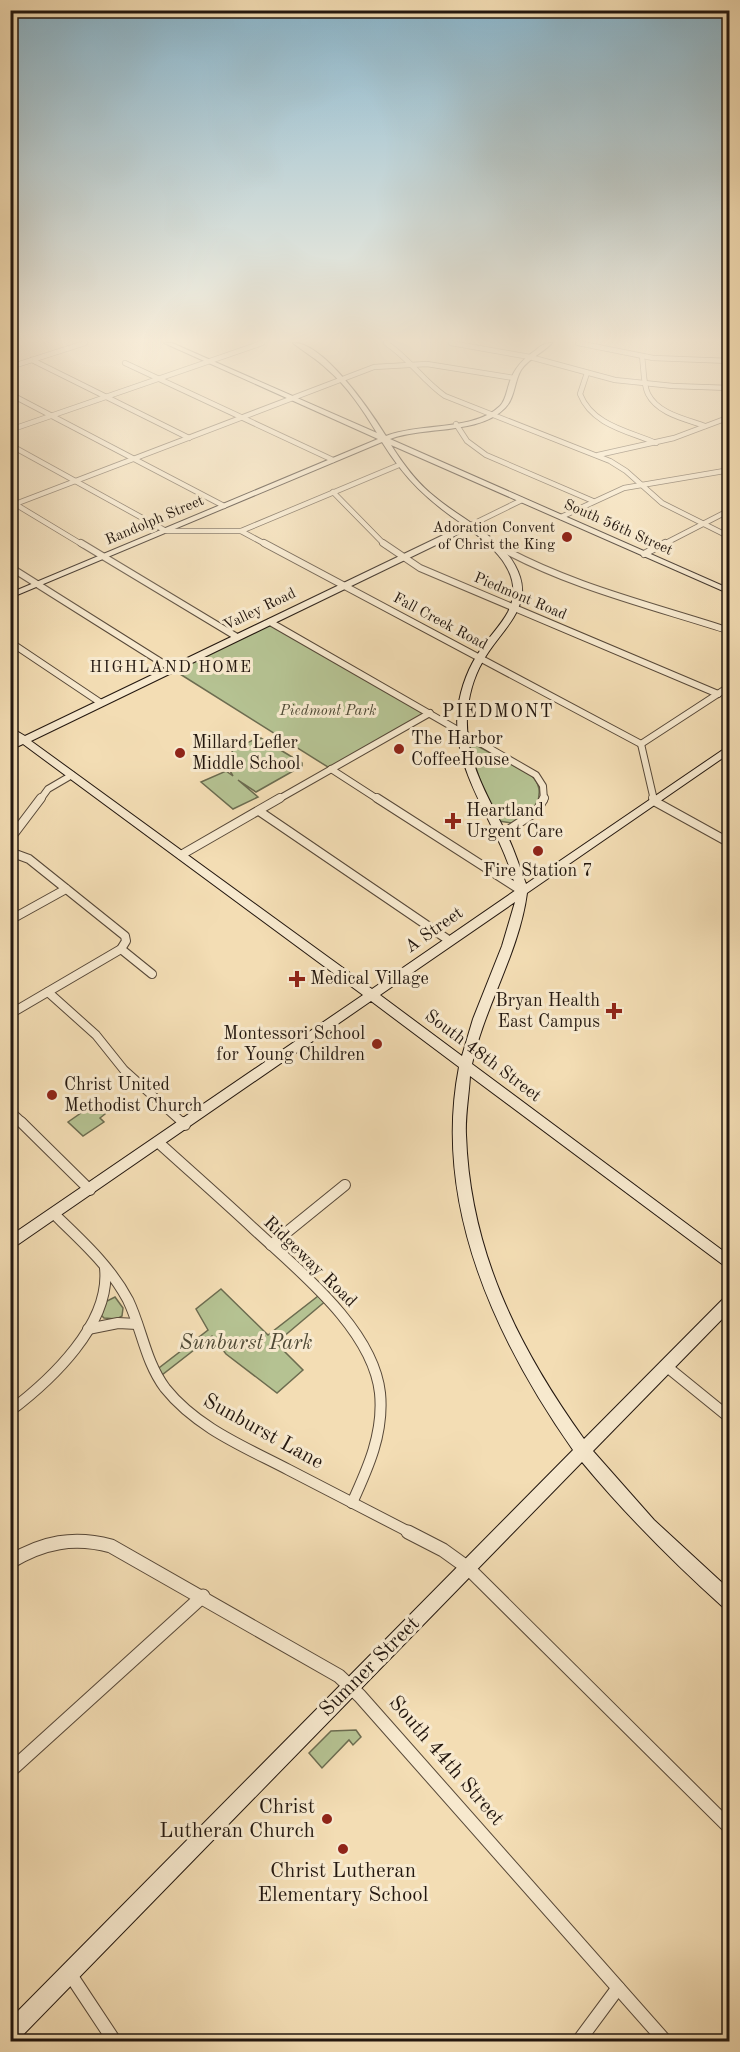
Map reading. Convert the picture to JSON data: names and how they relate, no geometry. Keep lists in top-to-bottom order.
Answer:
{
  "streets": {
    "main road": [
      "Randolph Street",
      "South 56th Street",
      "Valley Road",
      "A Street",
      "South 48th Street",
      "Sumner Street"
    ],
    "street": [
      "Piedmont Road",
      "Fall Creek Road",
      "Ridgeway Road",
      "Sunburst Lane",
      "South 44th Street"
    ]
  },
  "crossings": [
    ["Randolph Street", "South 56th Street"],
    ["Randolph Street", "Fall Creek Road"],
    ["South 56th Street", "Valley Road"],
    ["Piedmont Road", "Valley Road"],
    ["Valley Road", "Fall Creek Road"],
    ["Valley Road", "South 48th Street"],
    ["A Street", "South 48th Street"],
    ["A Street", "Ridgeway Road"],
    ["A Street", "Sunburst Lane"],
    ["Ridgeway Road", "Sunburst Lane"],
    ["Sunburst Lane", "Sumner Street"],
    ["Sumner Street", "South 44th Street"]
  ],
  "districts": ["HIGHLAND HOME", "PIEDMONT"],
  "parks": ["Piedmont Park", "Sunburst Park"],
  "places": {
    "other": [
      "Adoration Convent of Christ the King",
      "The Harbor CoffeeHouse",
      "Millard Lefler Middle School",
      "Fire Station 7",
      "Montessori School for Young Children",
      "Christ United Methodist Church",
      "Christ Lutheran Church",
      "Christ Lutheran Elementary School"
    ],
    "health": ["Heartland Urgent Care", "Medical Village", "Bryan Health East Campus"]
  }
}
